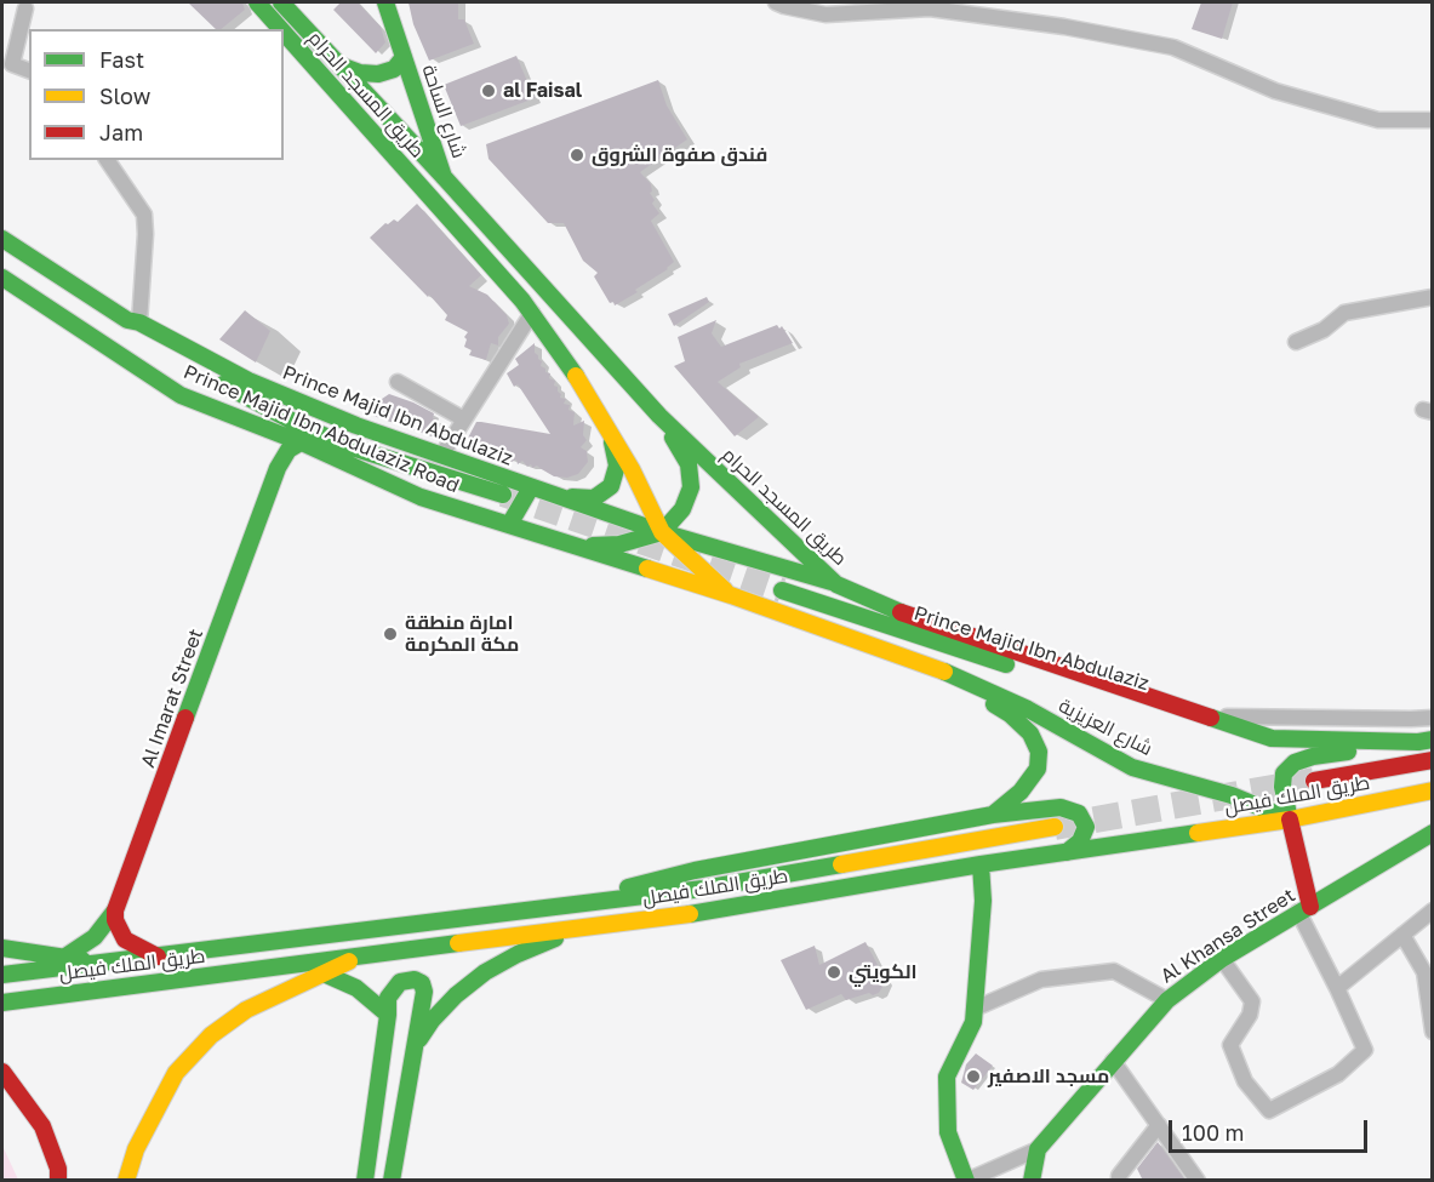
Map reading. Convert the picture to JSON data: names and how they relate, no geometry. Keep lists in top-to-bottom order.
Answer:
{
  "streets": {
    "main road": [
      "طريق المسجد الحرام",
      "شارع الساحة",
      "Prince Majid Ibn Abdulaziz",
      "Prince Majid Ibn Abdulaziz Road",
      "Al Imarat Street",
      "شارع العزيزية",
      "طريق الملك فيصل",
      "Al Khansa Street"
    ]
  },
  "crossings": [
    ["طريق المسجد الحرام", "شارع الساحة"],
    ["طريق المسجد الحرام", "Prince Majid Ibn Abdulaziz"],
    ["طريق المسجد الحرام", "Prince Majid Ibn Abdulaziz Road"],
    ["طريق المسجد الحرام", "شارع العزيزية"],
    ["Prince Majid Ibn Abdulaziz Road", "Al Imarat Street"],
    ["Prince Majid Ibn Abdulaziz Road", "شارع العزيزية"],
    ["شارع العزيزية", "طريق الملك فيصل"]
  ],
  "places": [
    "al Faisal",
    "فندق صفوة الشروق",
    "امارة منطقة مكة المكرمة",
    "الكويتي",
    "مسجد الاصفير"
  ],
  "legend": ["Fast", "Slow", "Jam"],
  "scale_bar": "100 m"
}
